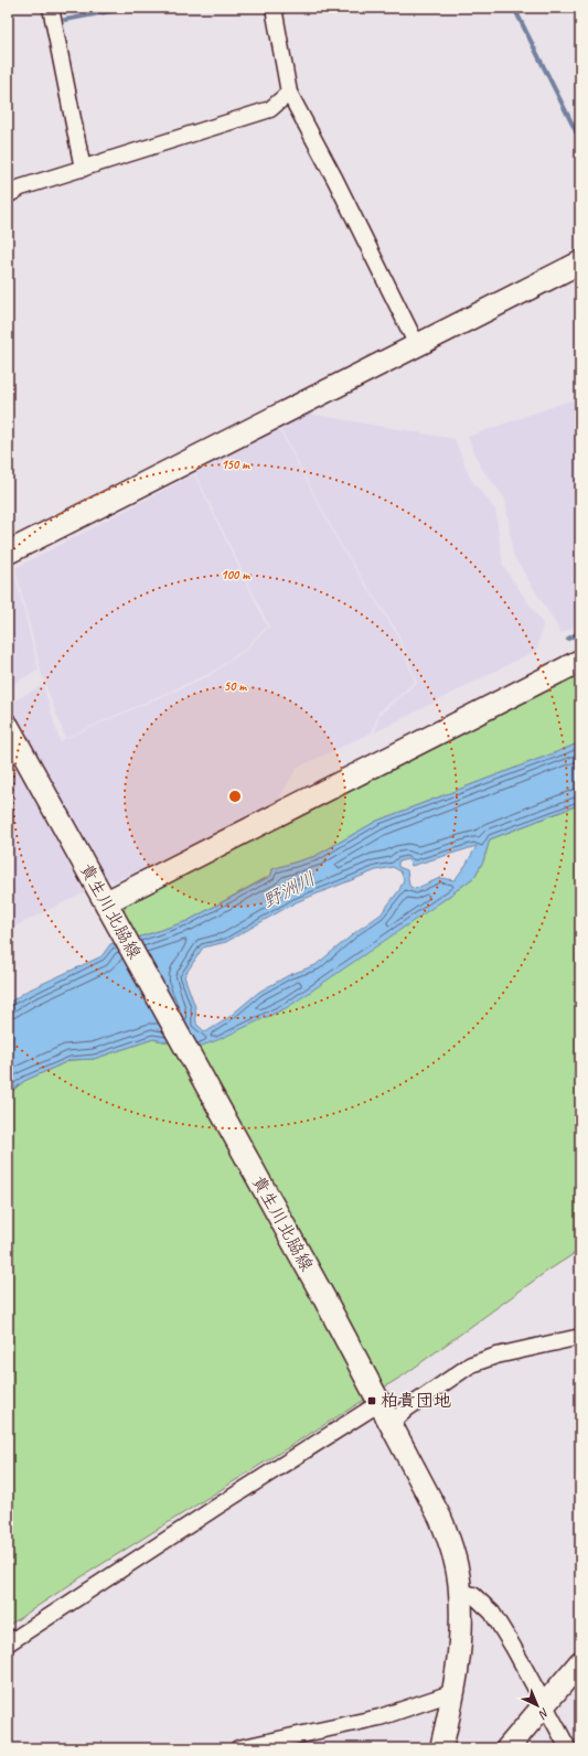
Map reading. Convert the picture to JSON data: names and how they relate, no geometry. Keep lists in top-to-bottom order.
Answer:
{
  "streets": {
    "street": ["貴生川北脇線"]
  },
  "water": ["野洲川"],
  "places": {
    "transit": ["柏貴団地"]
  },
  "north": "bottom right",
  "rings": ["150 m", "100 m", "50 m"]
}
